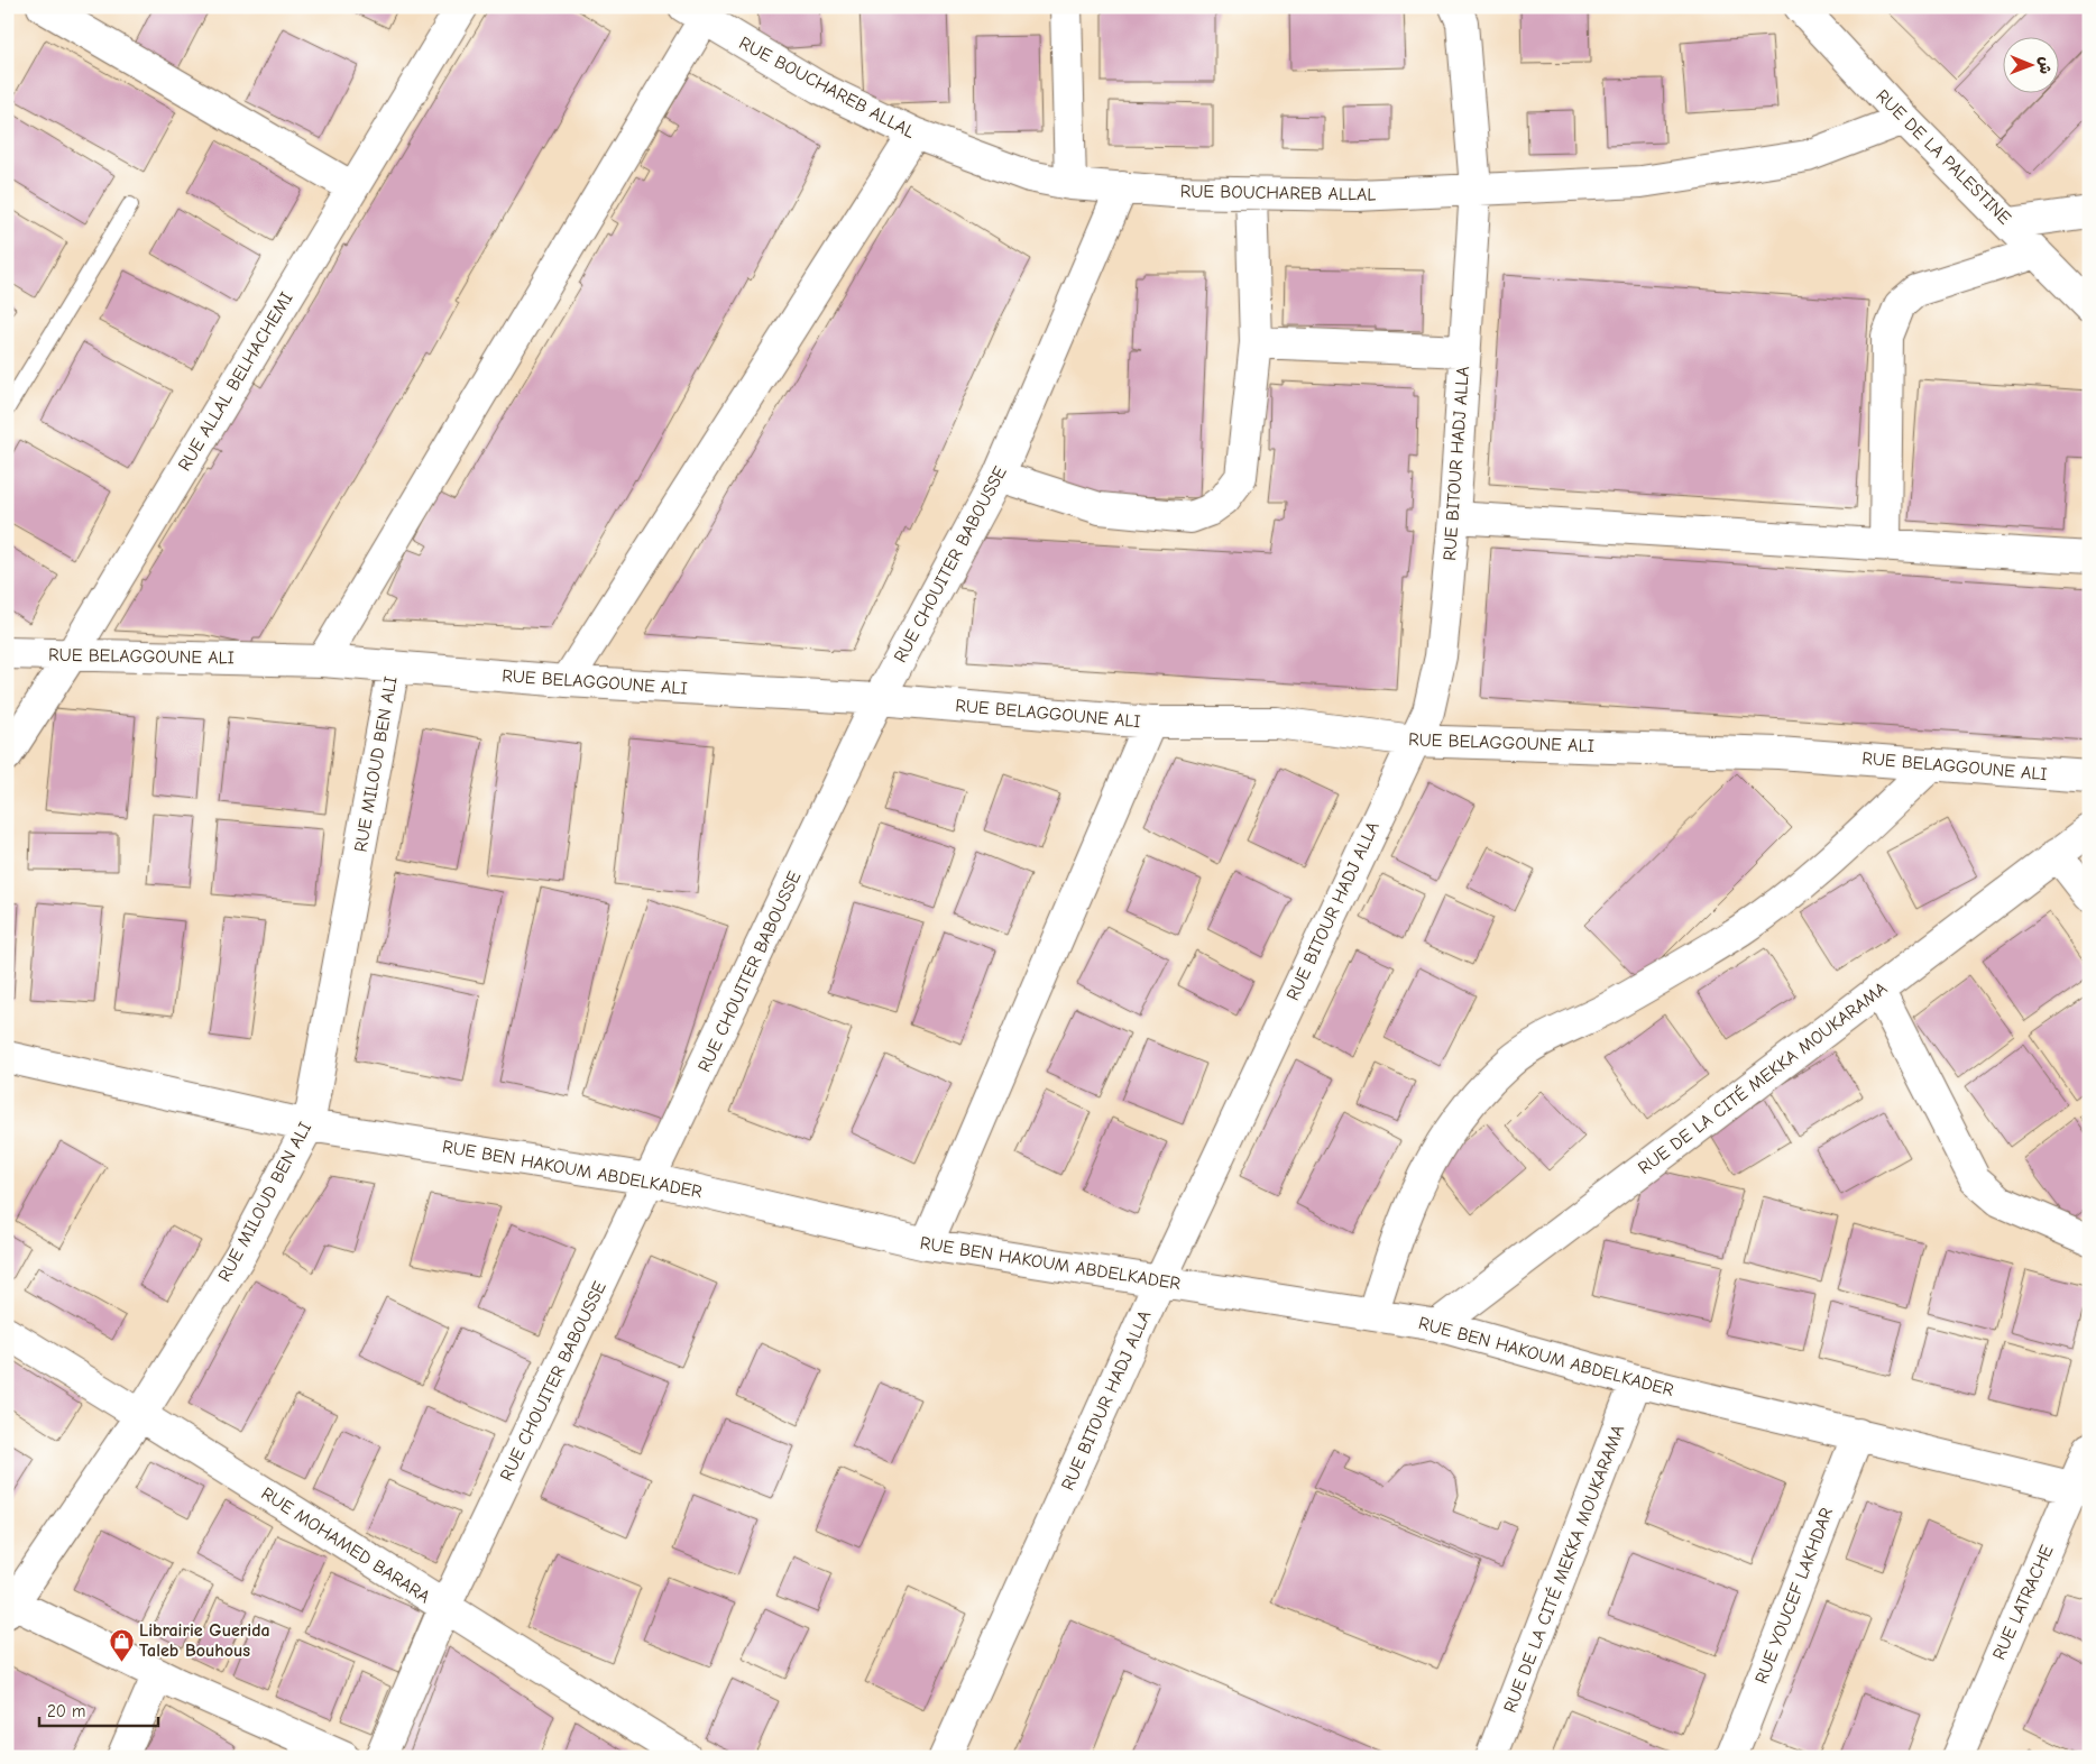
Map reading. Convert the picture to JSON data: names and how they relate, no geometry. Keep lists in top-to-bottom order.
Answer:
{
  "streets": {
    "street": [
      "RUE BOUCHAREB ALLAL",
      "RUE DE LA PALESTINE",
      "RUE ALLAL BELHACHEMI",
      "RUE BITOUR HADJ ALLA",
      "RUE CHOUITER BABOUSSE",
      "RUE BELAGGOUNE ALI",
      "RUE MILOUD BEN ALI",
      "RUE DE LA CITÉ MEKKA MOUKARAMA",
      "RUE BEN HAKOUM ABDELKADER",
      "RUE MOHAMED BARARA",
      "RUE YOUCEF LAKHDAR",
      "RUE LATRACHE"
    ]
  },
  "crossings": [
    ["RUE BOUCHAREB ALLAL", "RUE DE LA PALESTINE"],
    ["RUE BOUCHAREB ALLAL", "RUE BITOUR HADJ ALLA"],
    ["RUE BOUCHAREB ALLAL", "RUE CHOUITER BABOUSSE"],
    ["RUE ALLAL BELHACHEMI", "RUE BELAGGOUNE ALI"],
    ["RUE BITOUR HADJ ALLA", "RUE BELAGGOUNE ALI"],
    ["RUE BITOUR HADJ ALLA", "RUE BEN HAKOUM ABDELKADER"],
    ["RUE CHOUITER BABOUSSE", "RUE BELAGGOUNE ALI"],
    ["RUE CHOUITER BABOUSSE", "RUE BEN HAKOUM ABDELKADER"],
    ["RUE CHOUITER BABOUSSE", "RUE MOHAMED BARARA"],
    ["RUE BELAGGOUNE ALI", "RUE MILOUD BEN ALI"],
    ["RUE MILOUD BEN ALI", "RUE BEN HAKOUM ABDELKADER"],
    ["RUE MILOUD BEN ALI", "RUE MOHAMED BARARA"],
    ["RUE DE LA CITÉ MEKKA MOUKARAMA", "RUE BEN HAKOUM ABDELKADER"],
    ["RUE BEN HAKOUM ABDELKADER", "RUE YOUCEF LAKHDAR"],
    ["RUE BEN HAKOUM ABDELKADER", "RUE LATRACHE"]
  ],
  "places": {
    "shop": ["Librairie Guerida Taleb Bouhous"]
  },
  "scale_bar": "20 m",
  "north": "right"
}
